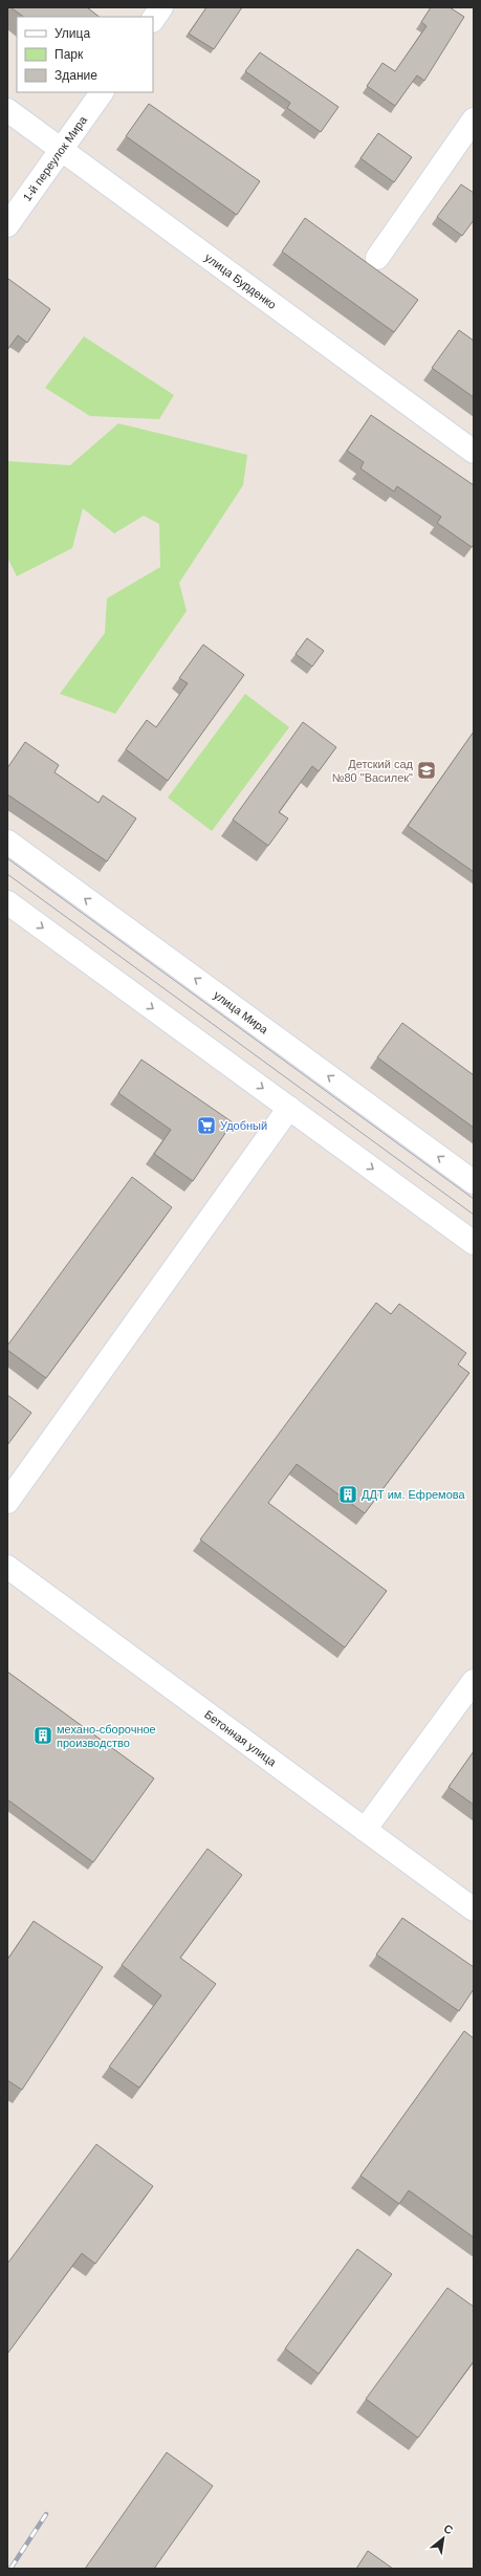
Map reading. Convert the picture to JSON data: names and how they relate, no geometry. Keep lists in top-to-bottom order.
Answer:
{
  "streets": {
    "street": [
      "1-й переулок Мира",
      "улица Бурденко",
      "улица Мира",
      "Бетонная улица"
    ]
  },
  "crossings": [
    ["1-й переулок Мира", "улица Бурденко"]
  ],
  "places": {
    "school or university": ["Детский сад №80 \"Василек\""],
    "supermarket": ["Удобный"],
    "building": ["ДДТ им. Ефремова", "механо-сборочное производство"]
  },
  "legend": ["Улица", "Парк", "Здание"],
  "north": "top right"
}
